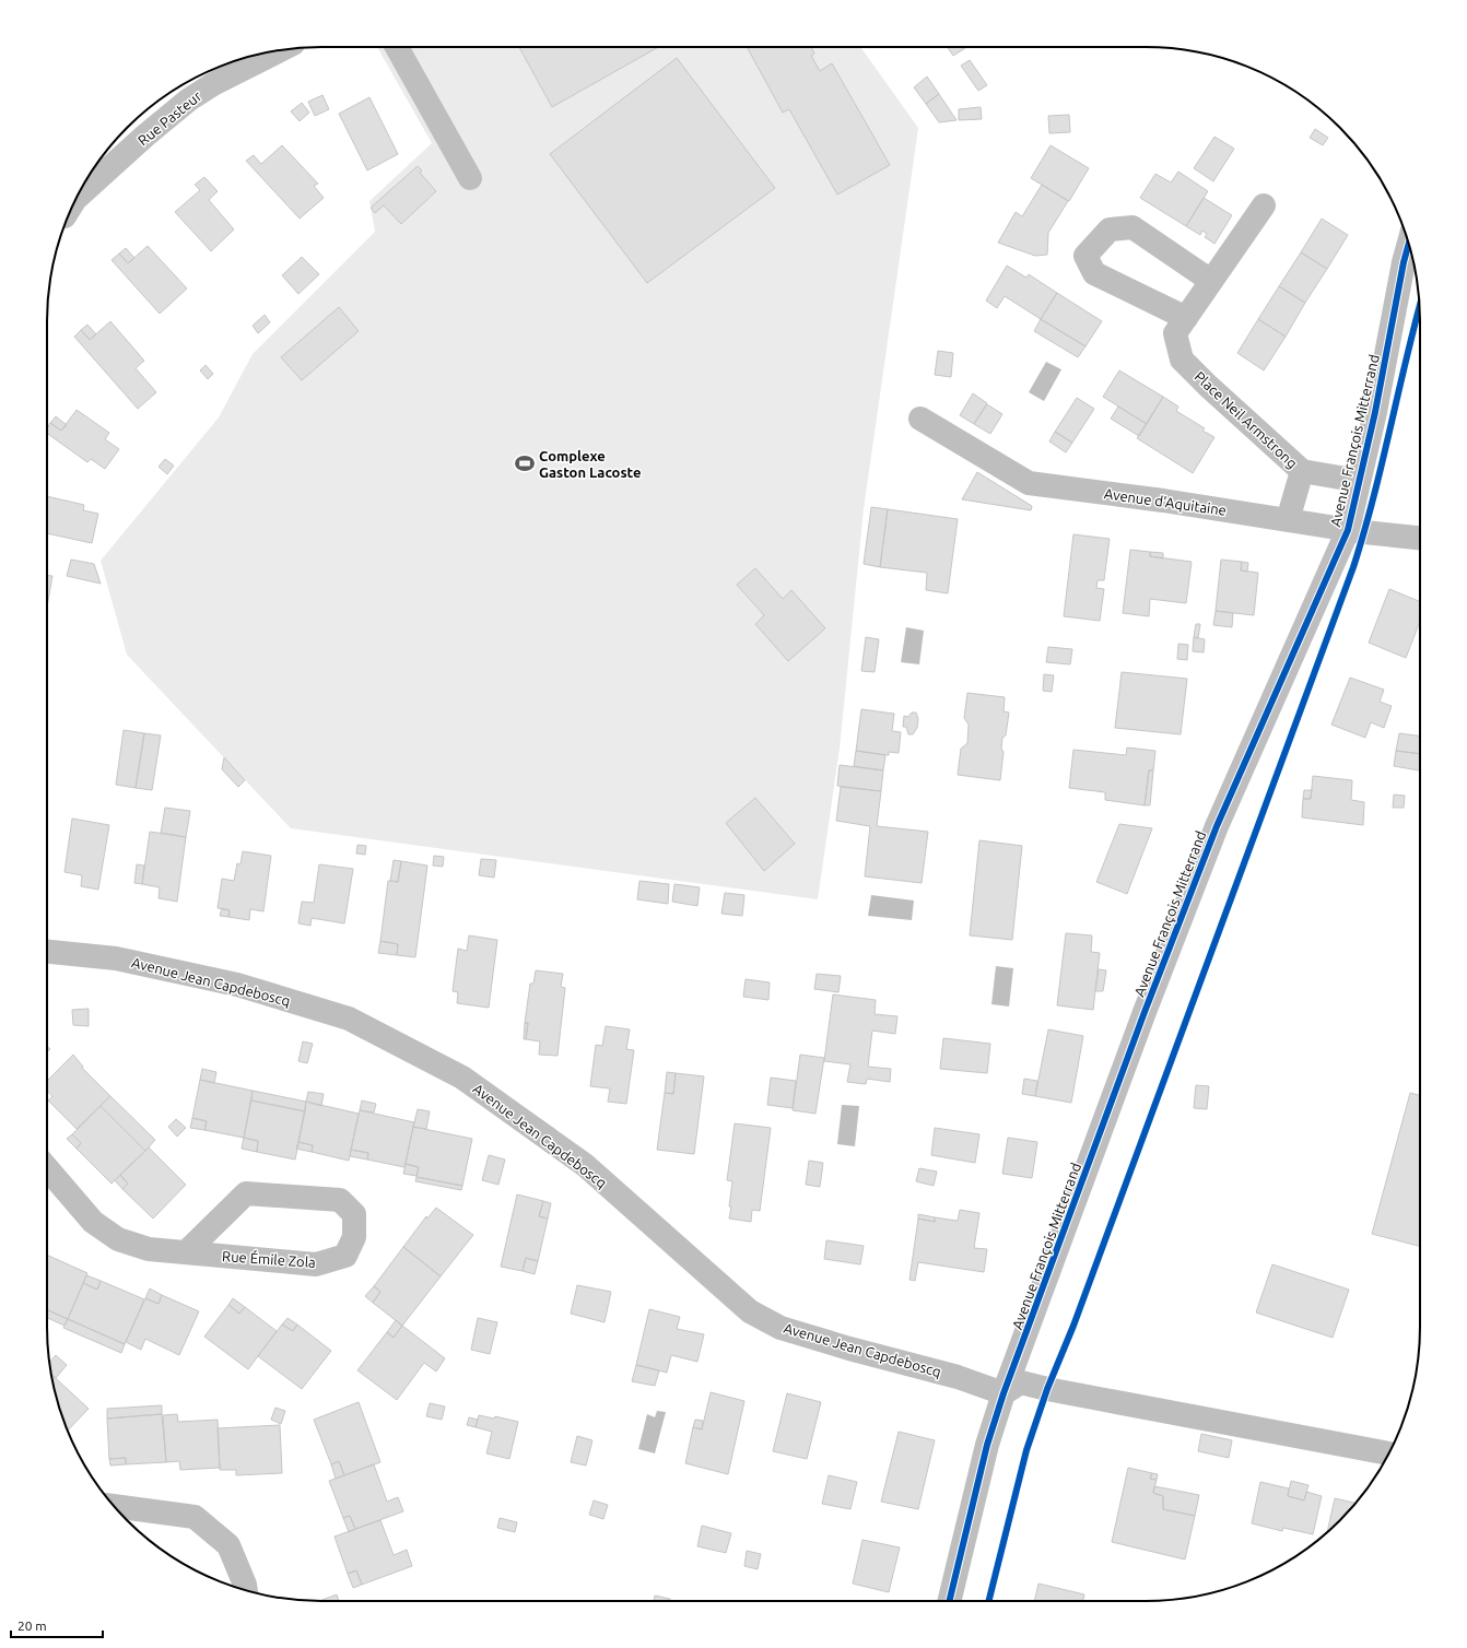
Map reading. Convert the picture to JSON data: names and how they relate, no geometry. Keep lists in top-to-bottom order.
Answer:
{
  "streets": {
    "street": [
      "Rue Pasteur",
      "Place Neil Armstrong",
      "Avenue François Mitterrand",
      "Avenue d'Aquitaine",
      "Avenue Jean Capdeboscq",
      "Rue Émile Zola"
    ]
  },
  "crossings": [
    ["Place Neil Armstrong", "Avenue François Mitterrand"],
    ["Avenue François Mitterrand", "Avenue d'Aquitaine"],
    ["Avenue François Mitterrand", "Avenue Jean Capdeboscq"]
  ],
  "places": {
    "sports": ["Complexe Gaston Lacoste"]
  },
  "scale_bar": "20 m"
}
